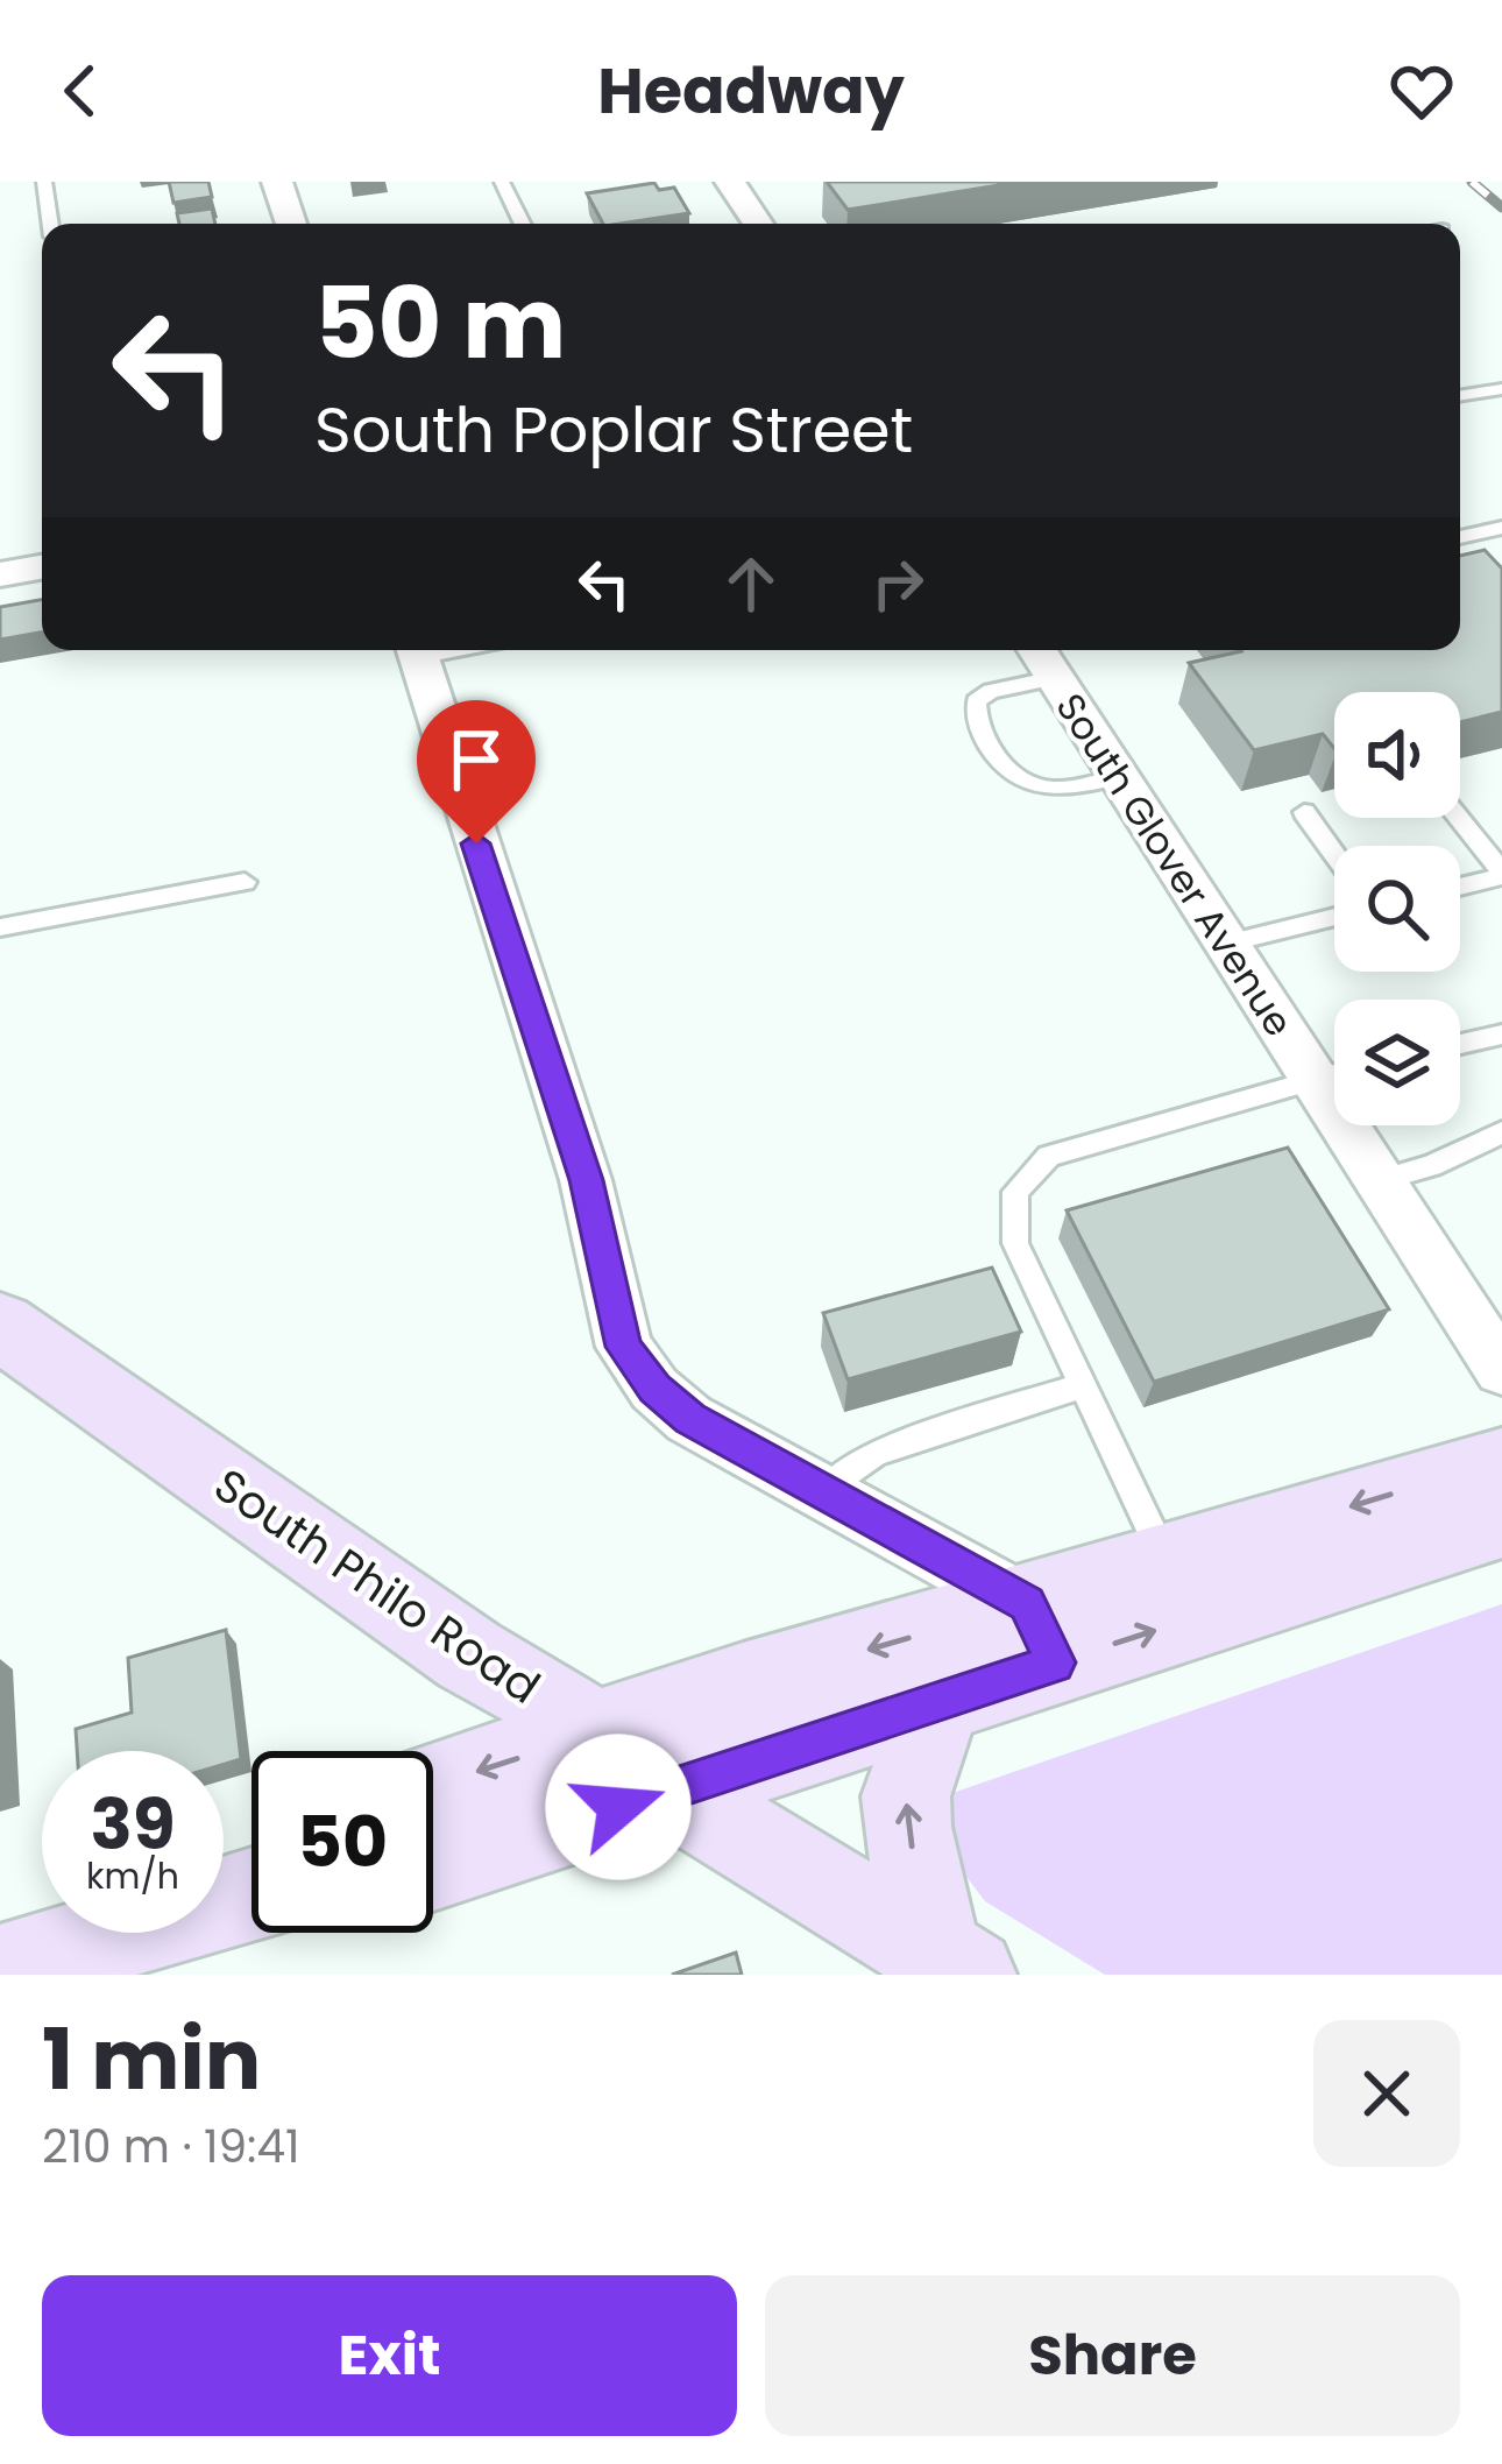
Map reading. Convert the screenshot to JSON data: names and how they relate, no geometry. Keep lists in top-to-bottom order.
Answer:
{
  "streets": {
    "main road": ["South Philo Road"],
    "street": ["South Glover Avenue"]
  },
  "page": {
    "header": "Headway",
    "turn": ["50 m", "South Poplar Street"],
    "speed": "39 km/h",
    "limit": "50",
    "heading": ["1 min", "210 m · 19:41"],
    "buttons": ["Exit", "Share"]
  }
}
